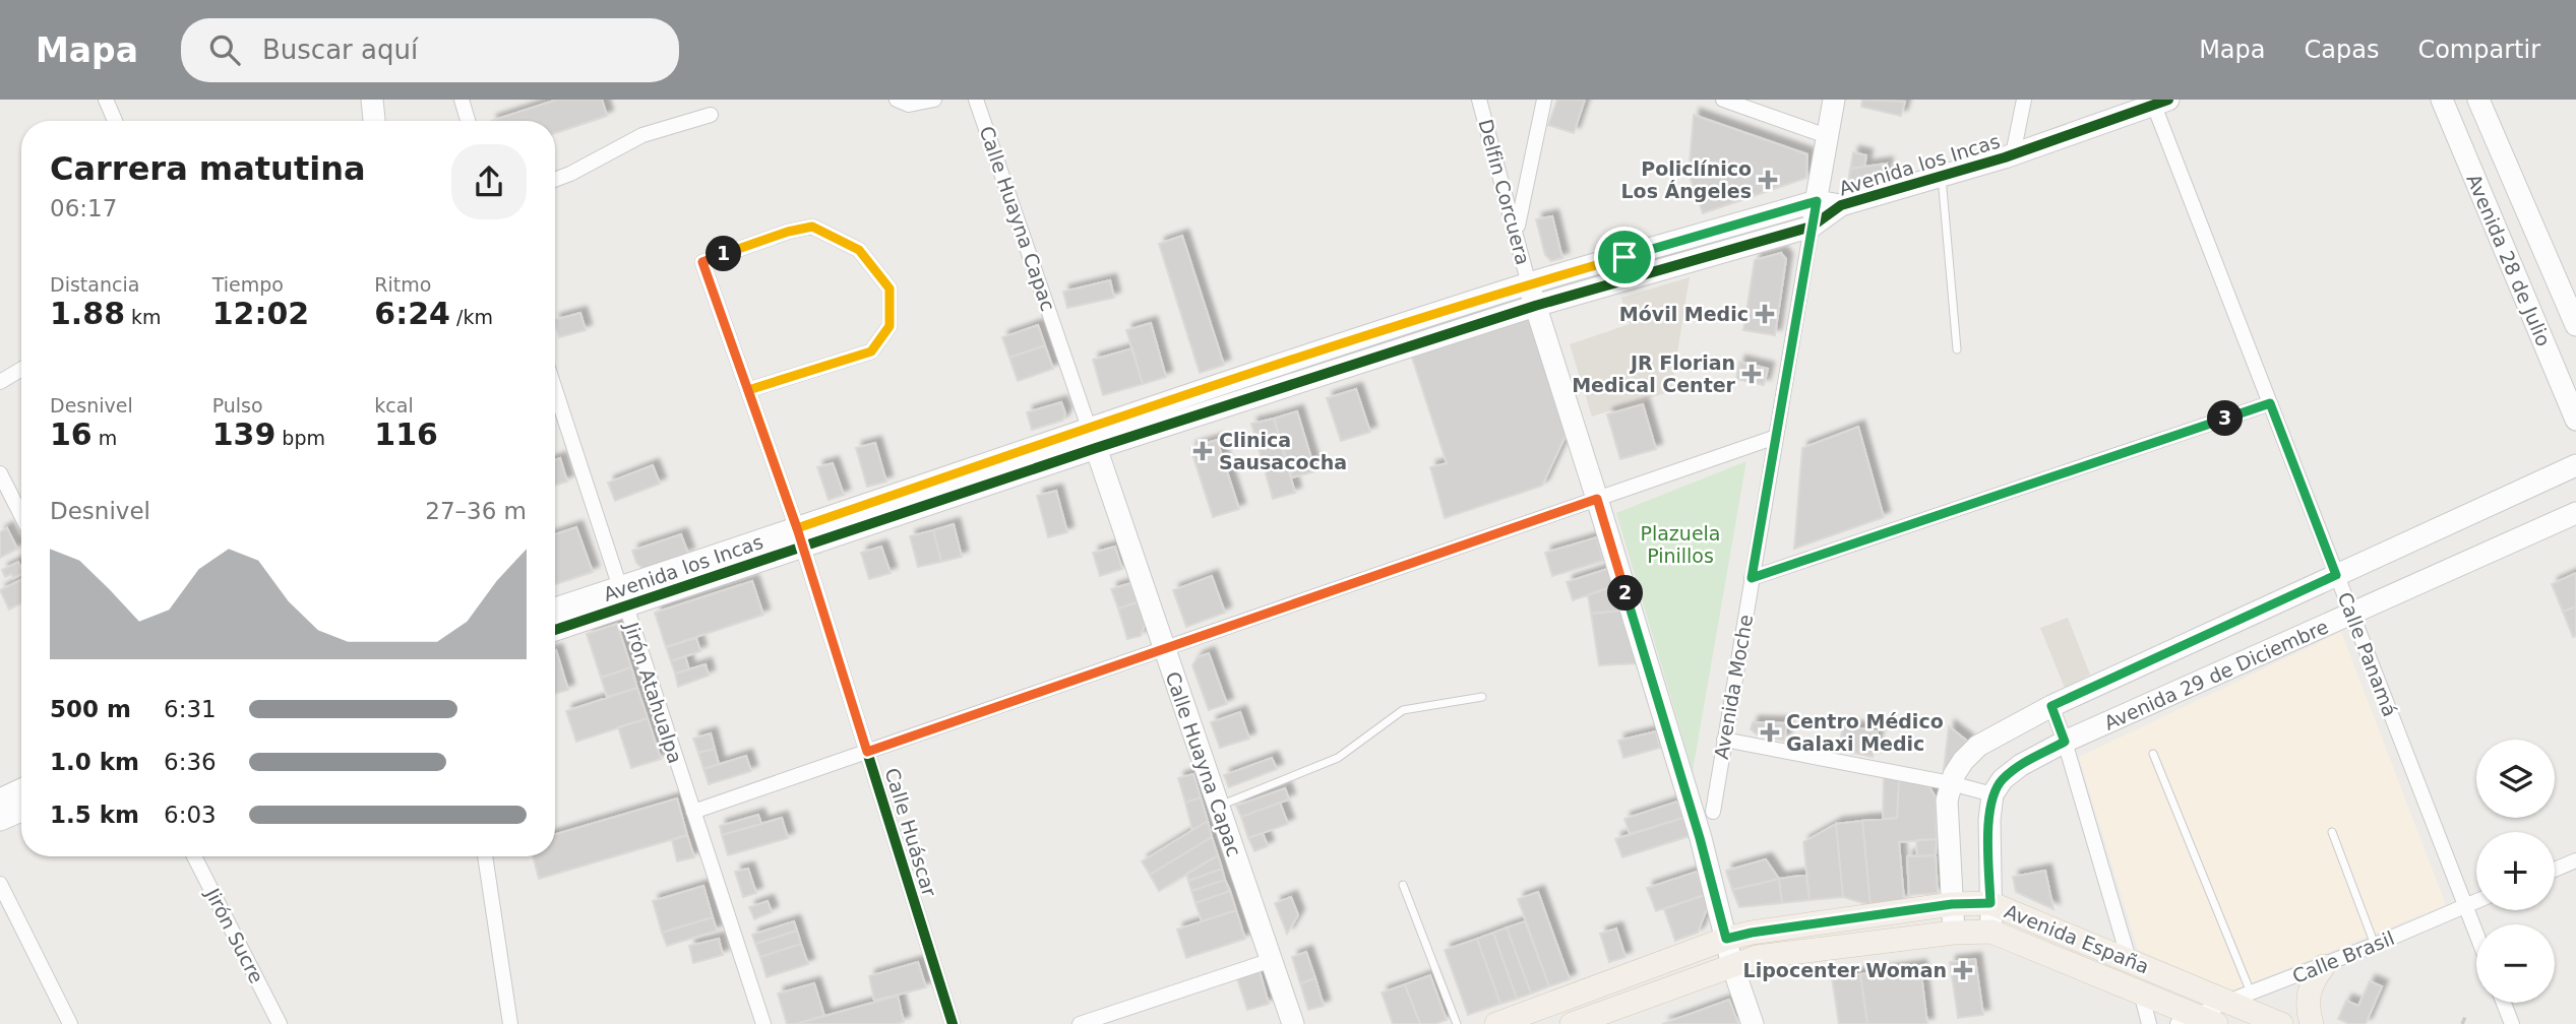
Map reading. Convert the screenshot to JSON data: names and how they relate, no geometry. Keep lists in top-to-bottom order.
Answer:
{
  "streets": {
    "main road": ["Avenida España"],
    "street": [
      "Avenida los Incas",
      "Delfin Corcuera",
      "Calle Huayna Capac",
      "Avenida 28 de Julio",
      "Calle Panamá",
      "Avenida 29 de Diciembre",
      "Avenida Moche",
      "Jirón Atahualpa",
      "Calle Huáscar",
      "Jirón Sucre",
      "Calle Brasil"
    ]
  },
  "crossings": [
    ["Avenida los Incas", "Delfin Corcuera"],
    ["Avenida los Incas", "Calle Huayna Capac"],
    ["Avenida los Incas", "Calle Panamá"],
    ["Avenida los Incas", "Avenida Moche"],
    ["Avenida los Incas", "Jirón Atahualpa"],
    ["Avenida los Incas", "Calle Huáscar"],
    ["Calle Panamá", "Avenida 29 de Diciembre"],
    ["Calle Panamá", "Calle Brasil"],
    ["Avenida 29 de Diciembre", "Avenida España"],
    ["Avenida España", "Calle Brasil"]
  ],
  "parks": ["Plazuela Pinillos"],
  "places": {
    "health": [
      "Policlínico Los Ángeles",
      "Móvil Medic",
      "JR Florian Medical Center",
      "Clinica Sausacocha",
      "Centro Médico Galaxi Medic",
      "Lipocenter Woman"
    ]
  },
  "page": {
    "header": "Mapa",
    "search": "Buscar aquí",
    "nav": ["Mapa", "Capas", "Compartir"],
    "heading": ["Carrera matutina", "06:17"],
    "pins": ["1", "3", "2"],
    "stats": [
      ["Distancia", "1.88 km"],
      ["Tiempo", "12:02"],
      ["Ritmo", "6:24 /km"],
      ["Desnivel", "16 m"],
      ["Pulso", "139 bpm"],
      ["kcal", "116"]
    ],
    "chart": ["Desnivel", "27–36 m"],
    "list": [
      {
        "name": "500 m",
        "note": "6:31"
      },
      {
        "name": "1.0 km",
        "note": "6:36"
      },
      {
        "name": "1.5 km",
        "note": "6:03"
      }
    ],
    "map_buttons": ["+", "−"]
  }
}
